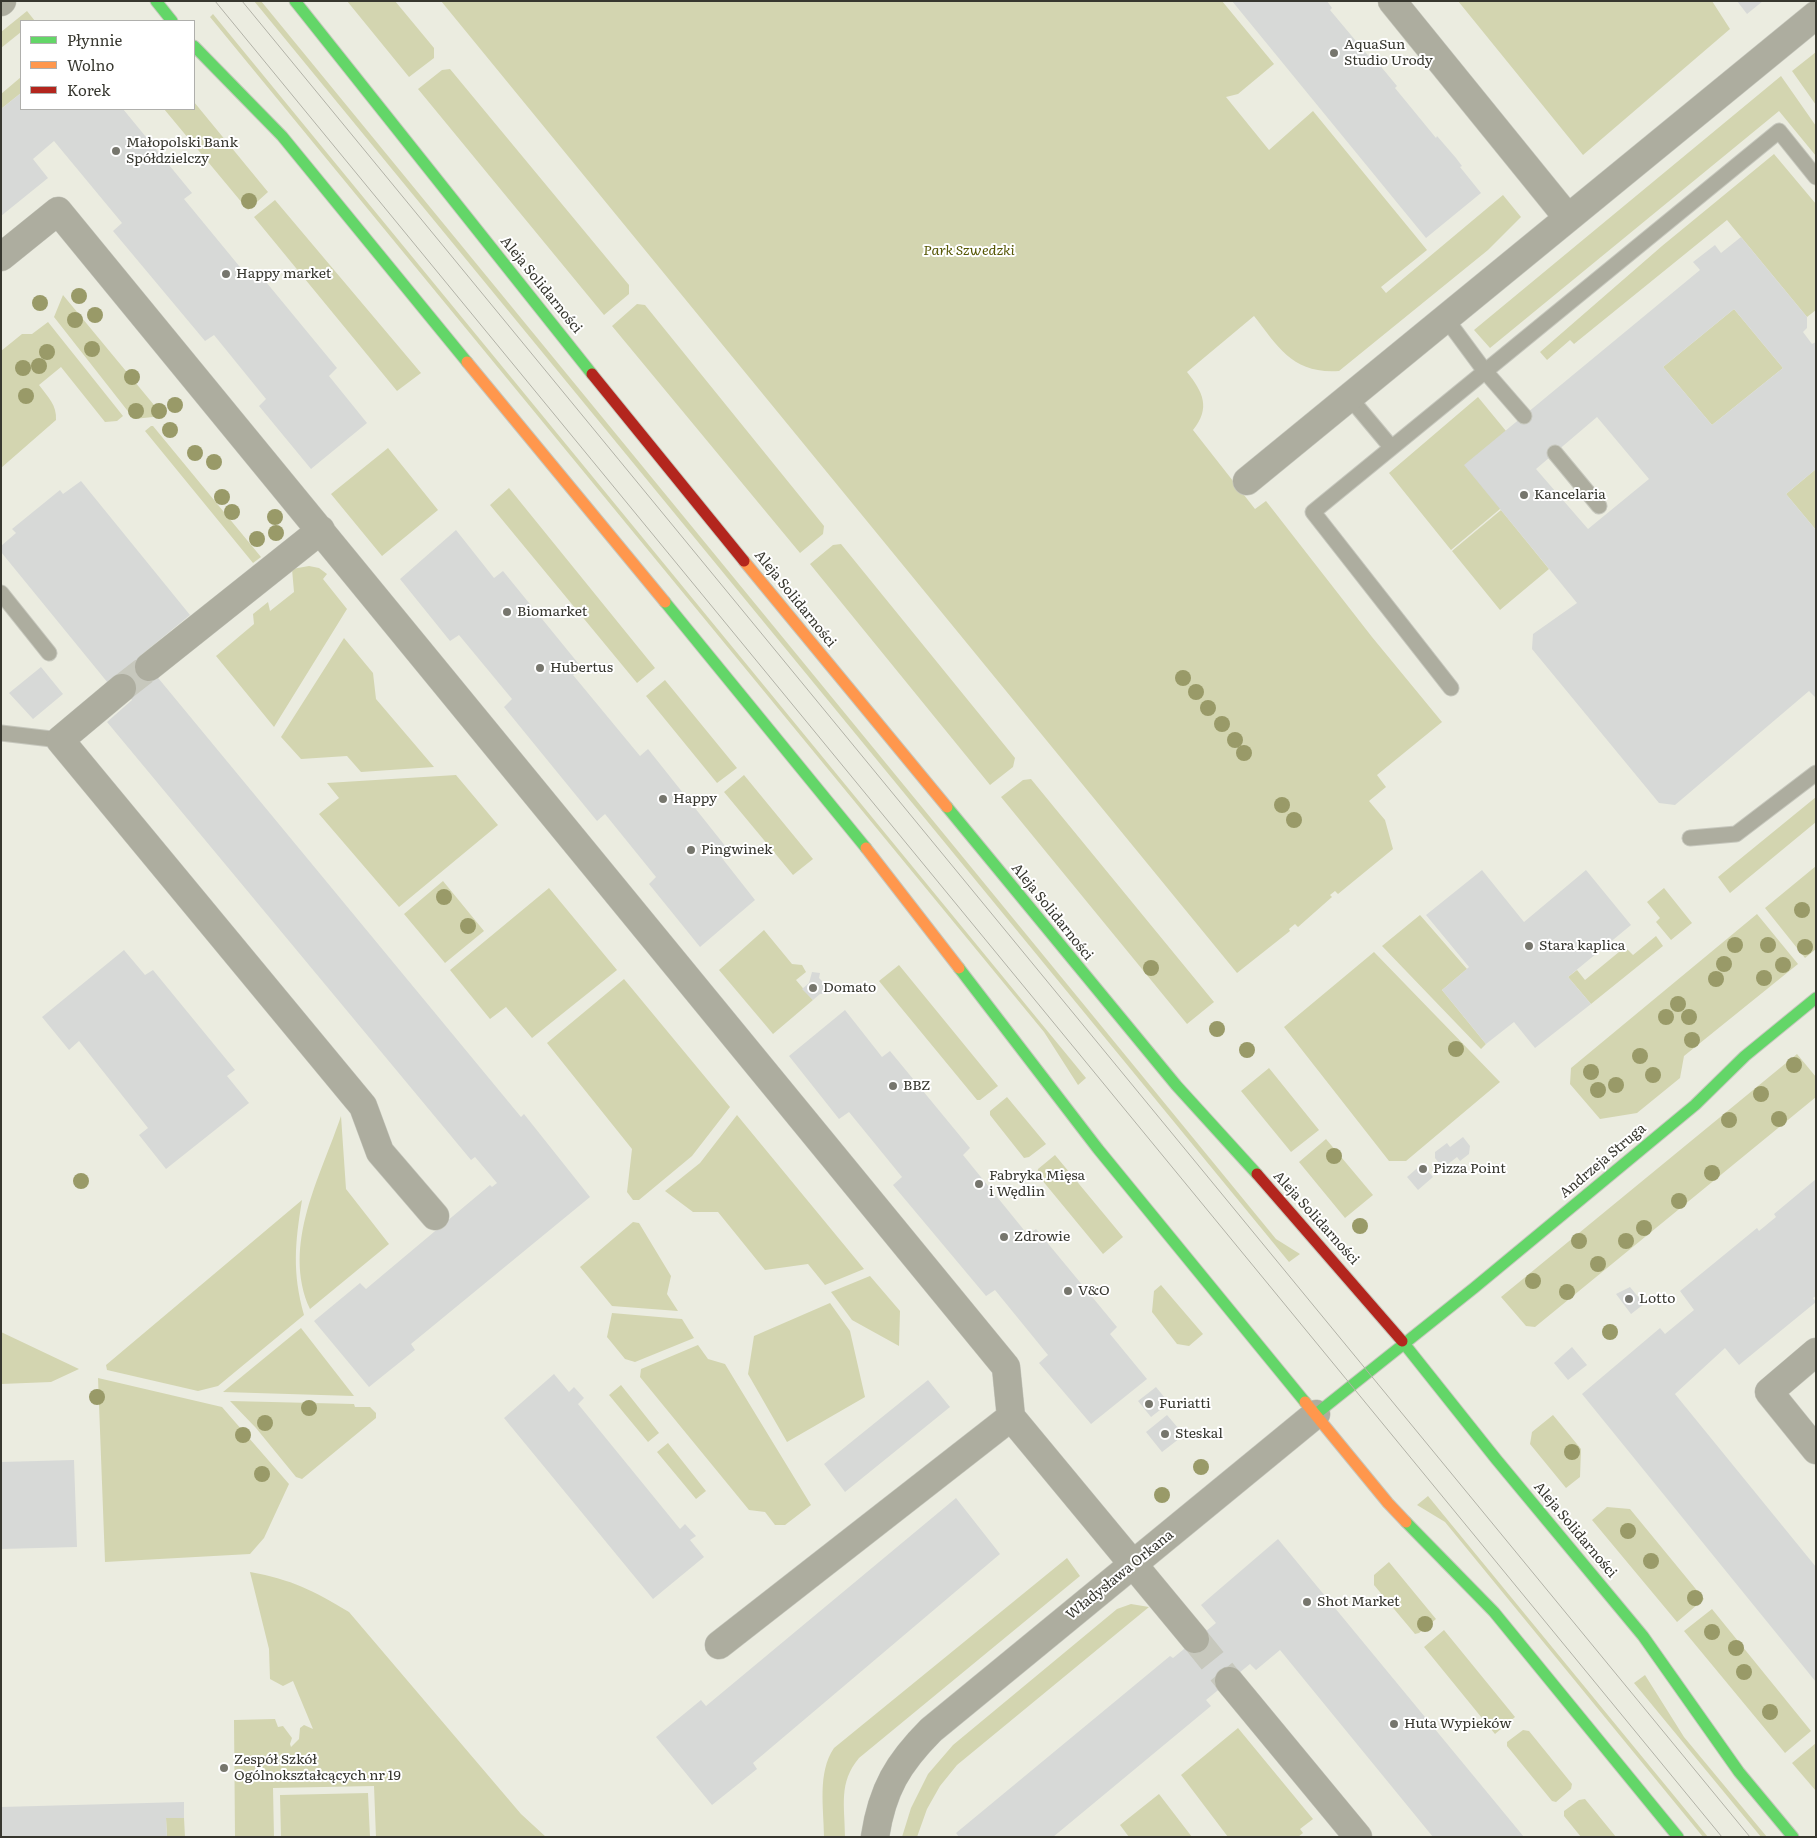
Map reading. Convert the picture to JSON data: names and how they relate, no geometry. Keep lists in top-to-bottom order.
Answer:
{
  "streets": {
    "street": ["Aleja Solidarności", "Andrzeja Struga", "Władysława Orkana"]
  },
  "crossings": [
    ["Aleja Solidarności", "Andrzeja Struga"],
    ["Aleja Solidarności", "Władysława Orkana"],
    ["Andrzeja Struga", "Władysława Orkana"]
  ],
  "parks": ["Park Szwedzki"],
  "places": [
    "AquaSun Studio Urody",
    "Małopolski Bank Spółdzielczy",
    "Happy market",
    "Kancelaria",
    "Biomarket",
    "Hubertus",
    "Happy",
    "Pingwinek",
    "Stara kaplica",
    "Domato",
    "BBZ",
    "Pizza Point",
    "Fabryka Mięsa i Wędlin",
    "Zdrowie",
    "V&O",
    "Lotto",
    "Furiatti",
    "Steskal",
    "Shot Market",
    "Huta Wypieków",
    "Zespół Szkół Ogólnokształcących nr 19"
  ],
  "legend": ["Płynnie", "Wolno", "Korek"]
}
